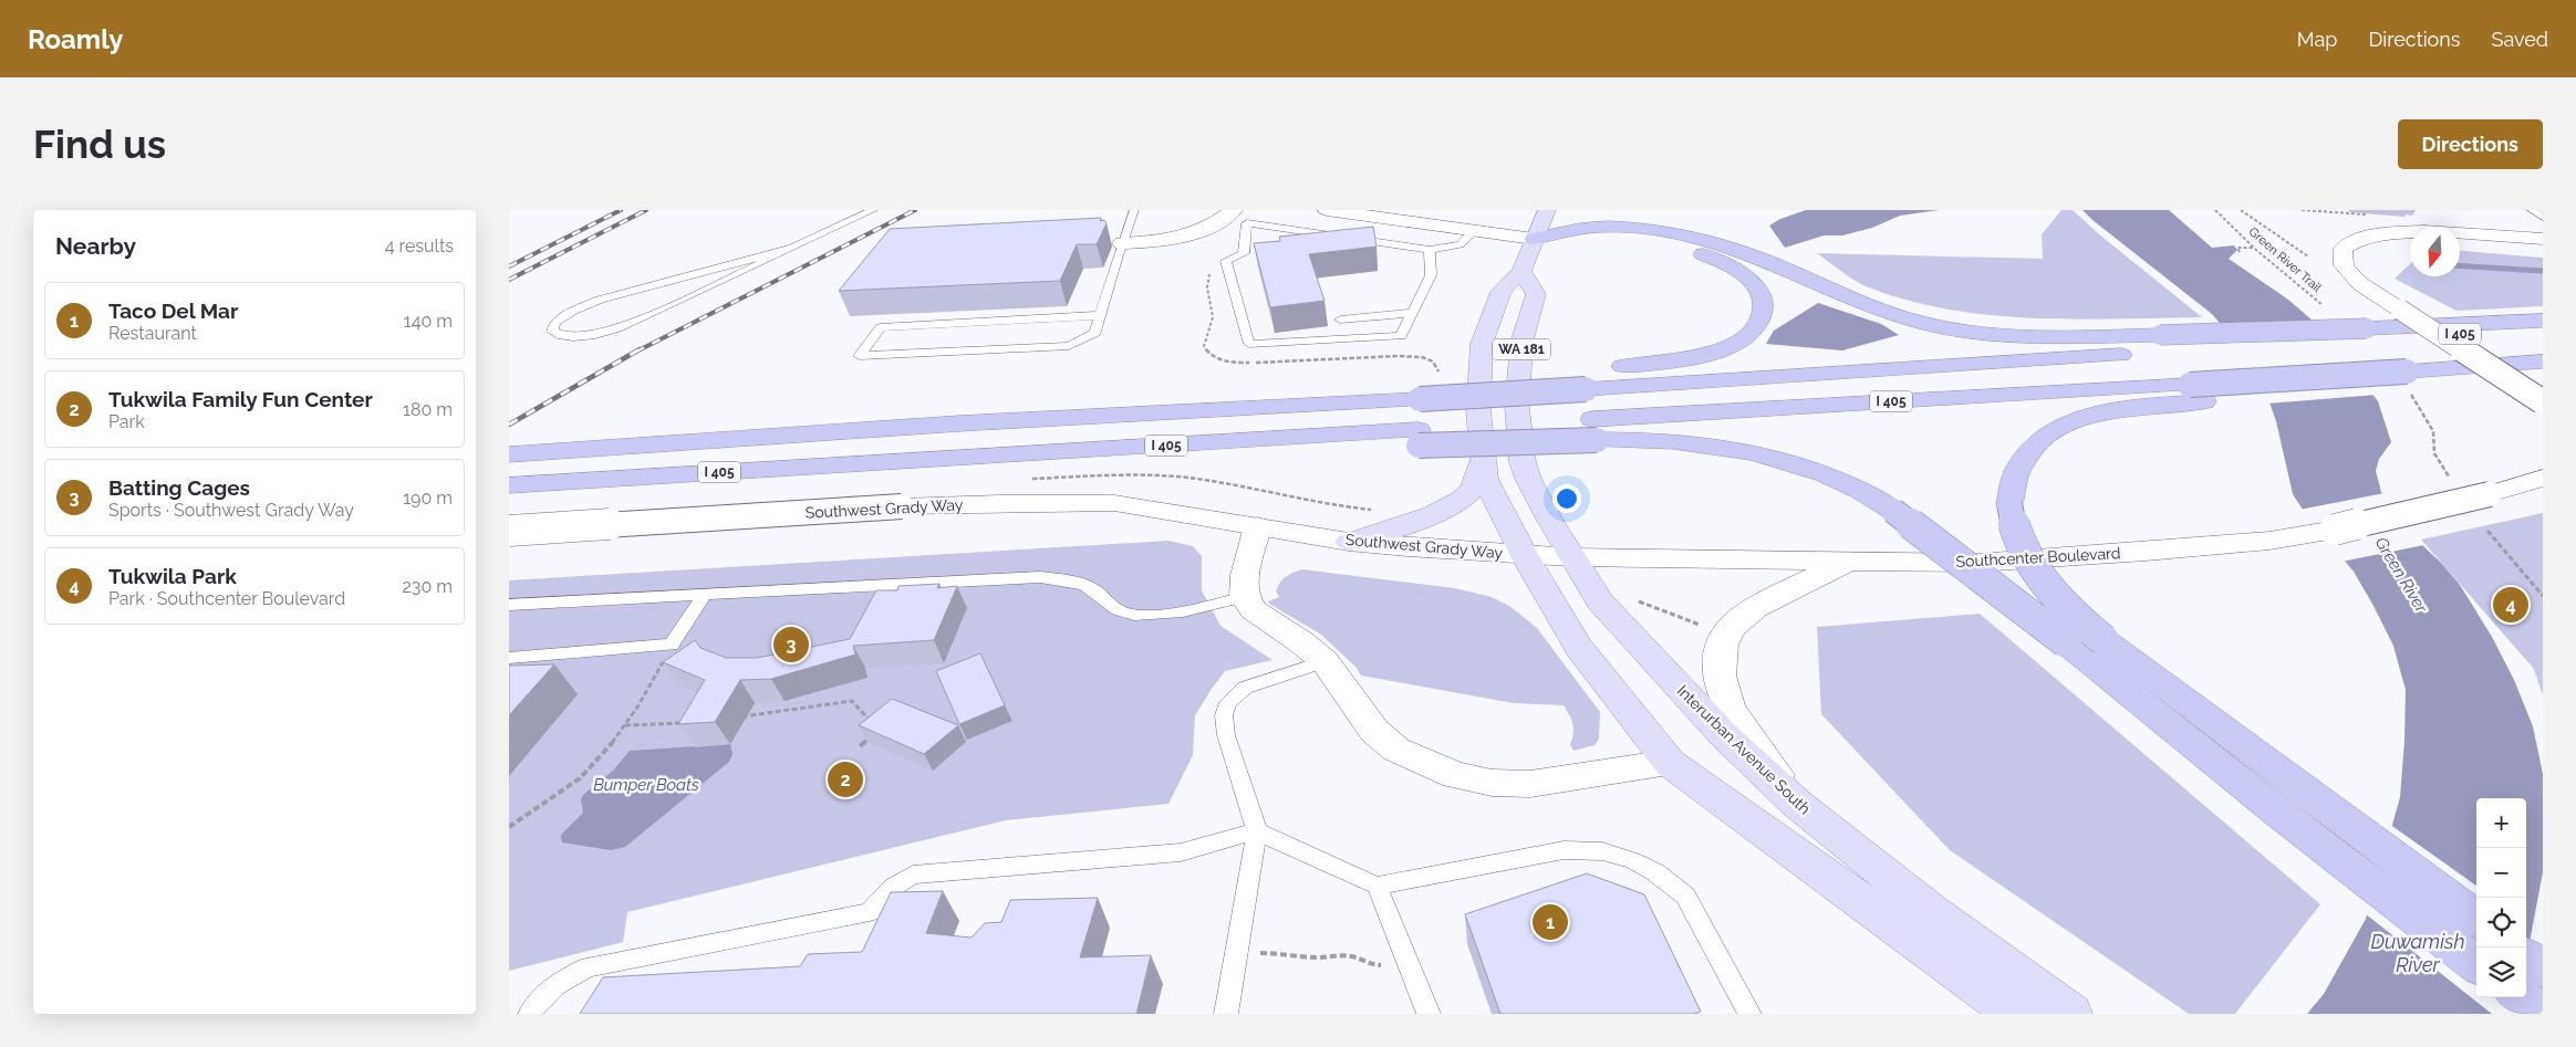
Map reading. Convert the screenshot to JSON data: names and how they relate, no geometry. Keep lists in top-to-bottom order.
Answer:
{
  "streets": {
    "highway": ["I 405"],
    "main road": [
      "WA 181",
      "Southwest Grady Way",
      "Southcenter Boulevard",
      "Interurban Avenue South"
    ],
    "path": ["Green River Trail"]
  },
  "crossings": [
    ["WA 181", "Interurban Avenue South"],
    ["Southwest Grady Way", "Southcenter Boulevard"],
    ["Southcenter Boulevard", "Interurban Avenue South"]
  ],
  "water": ["Green River", "Bumper Boats", "Duwamish River"],
  "north": "bottom",
  "page": {
    "header": "Roamly",
    "nav": ["Map", "Directions", "Saved"],
    "buttons": "Directions",
    "title": "Find us",
    "heading": ["Nearby", "4 results"],
    "list": [
      {
        "mark": "1",
        "name": "Taco Del Mar",
        "note": "Restaurant",
        "value": "140 m"
      },
      {
        "mark": "2",
        "name": "Tukwila Family Fun Center",
        "note": "Park",
        "value": "180 m"
      },
      {
        "mark": "3",
        "name": "Batting Cages",
        "note": "Sports · Southwest Grady Way",
        "value": "190 m"
      },
      {
        "mark": "4",
        "name": "Tukwila Park",
        "note": "Park · Southcenter Boulevard",
        "value": "230 m"
      }
    ],
    "pins": [
      "4",
      "3",
      "2",
      "1"
    ],
    "map_buttons": ["+", "−"]
  }
}
